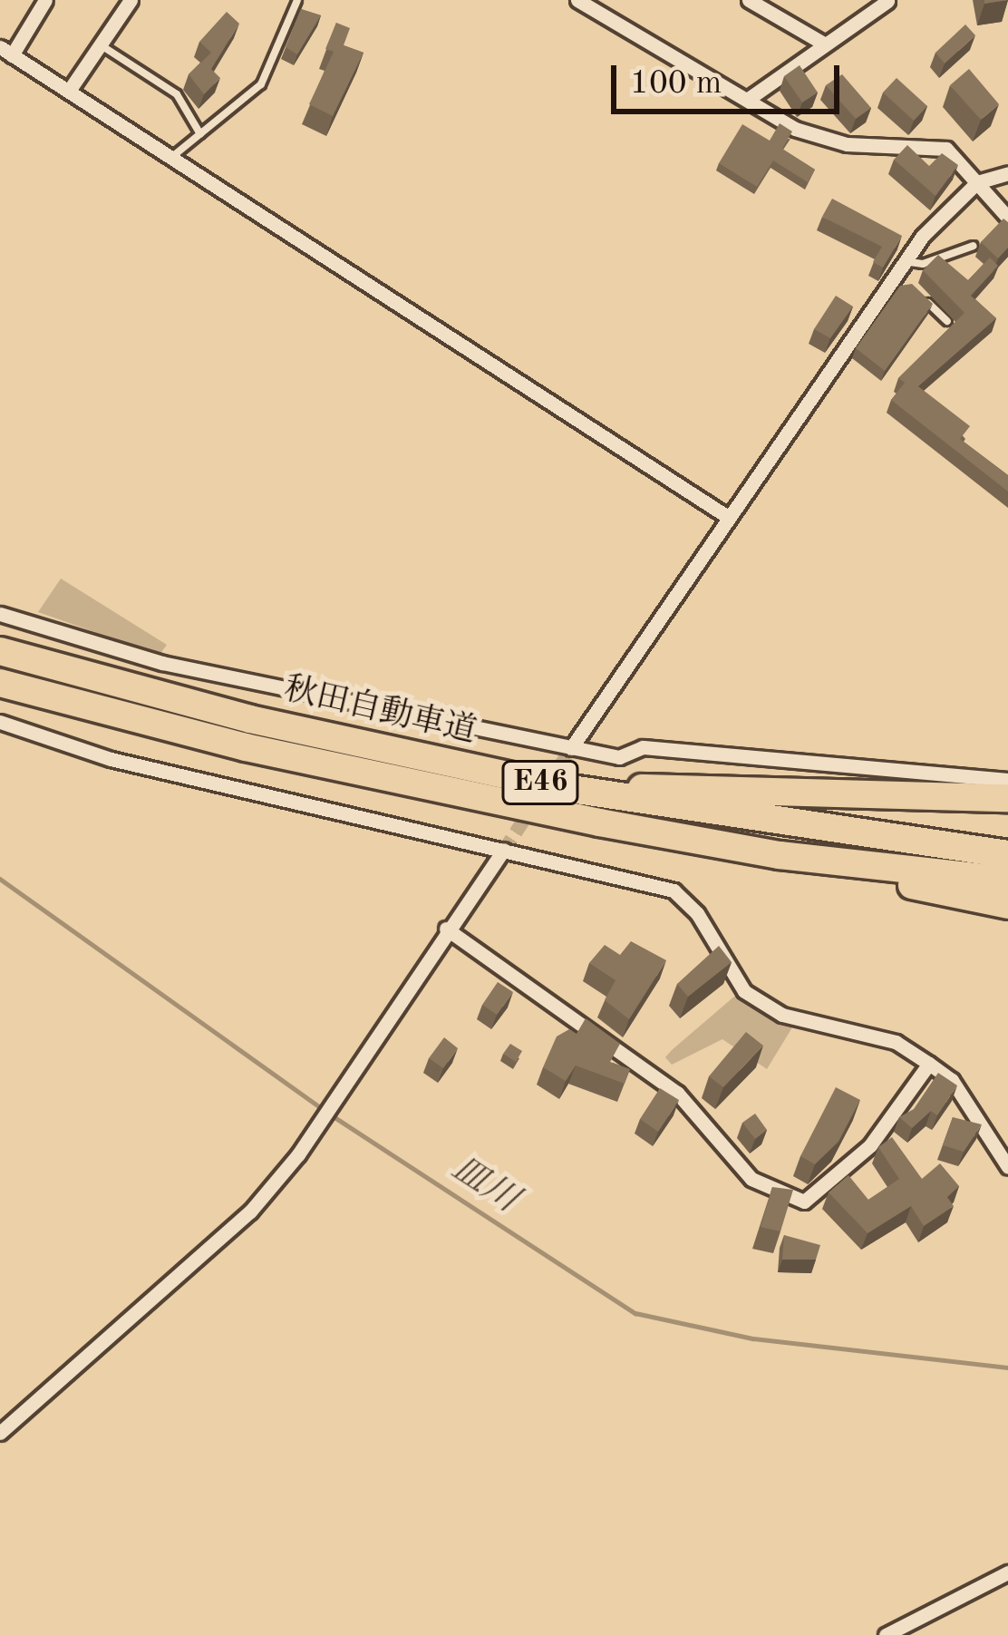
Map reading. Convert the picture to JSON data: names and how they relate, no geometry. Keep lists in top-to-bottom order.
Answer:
{
  "streets": {
    "highway": ["秋田自動車道", "E46"]
  },
  "water": ["皿川"],
  "scale_bar": "100 m"
}
